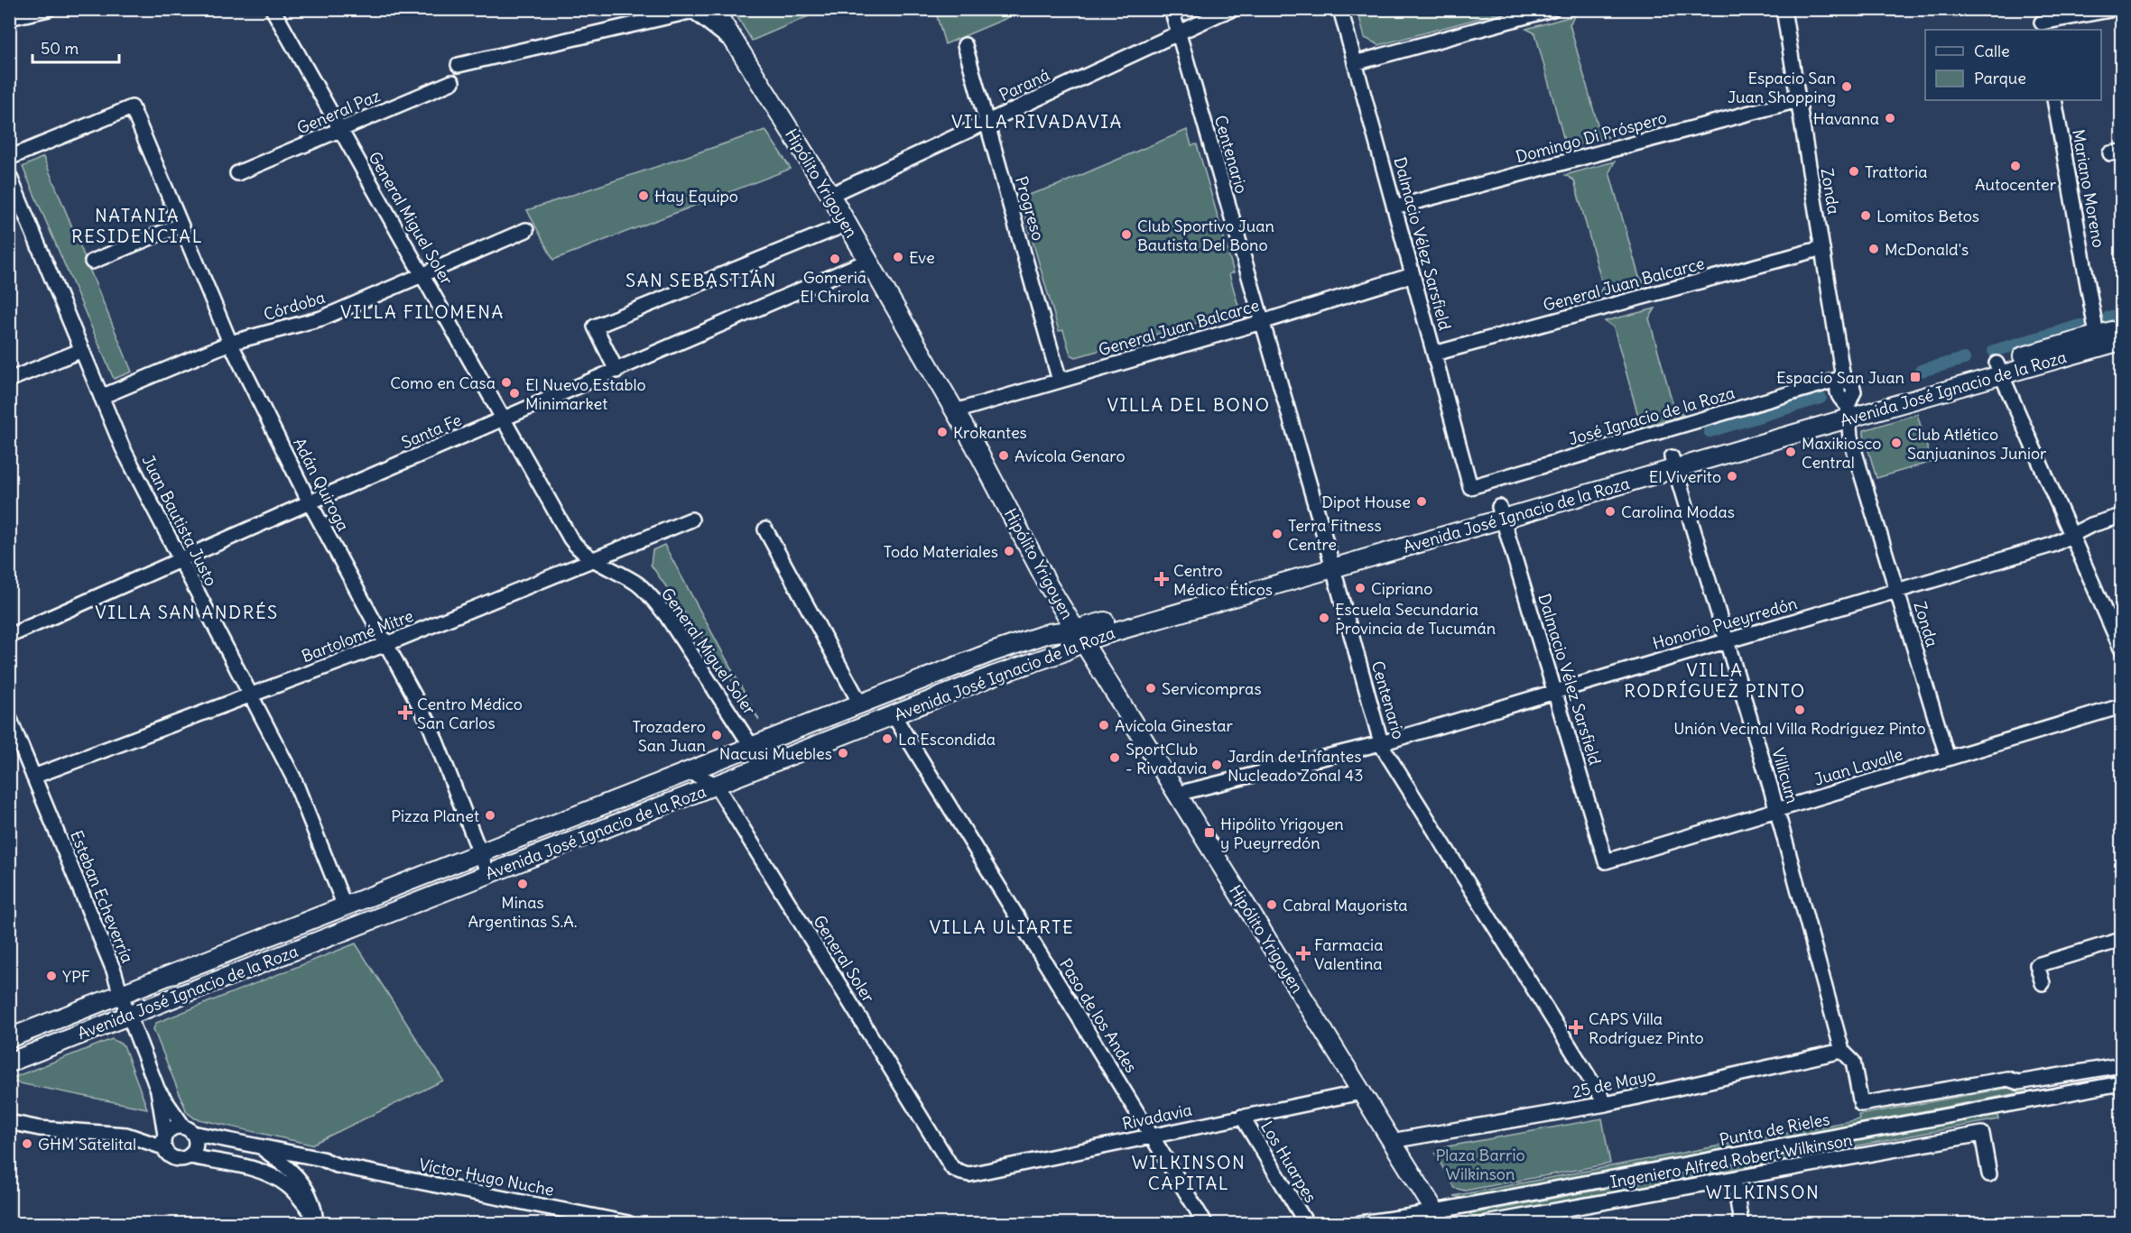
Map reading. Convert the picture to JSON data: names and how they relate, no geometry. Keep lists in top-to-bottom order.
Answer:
{
  "streets": {
    "main road": ["Hipólito Yrigoyen", "Avenida José Ignacio de la Roza"],
    "street": [
      "Paraná",
      "General Paz",
      "Domingo Di Próspero",
      "Centenario",
      "Mariano Moreno",
      "Zonda",
      "Progreso",
      "General Miguel Soler",
      "Dalmacio Vélez Sarsfield",
      "General Juan Balcarce",
      "Córdoba",
      "José Ignacio de la Roza",
      "Santa Fe",
      "Adán Quiroga",
      "Juan Bautista Justo",
      "Honorio Pueyrredón",
      "Bartolomé Mitre",
      "Juan Lavalle",
      "Villicum",
      "Esteban Echeverría",
      "General Soler",
      "Paso de los Andes",
      "25 de Mayo",
      "Rivadavia",
      "Punta de Rieles",
      "Ingeniero Alfred Robert Wilkinson",
      "Los Huarpes",
      "Víctor Hugo Nuche"
    ]
  },
  "crossings": [
    ["Paraná", "Centenario"],
    ["Paraná", "Hipólito Yrigoyen"],
    ["Paraná", "Progreso"],
    ["General Paz", "General Miguel Soler"],
    ["Domingo Di Próspero", "Zonda"],
    ["Domingo Di Próspero", "Dalmacio Vélez Sarsfield"],
    ["Centenario", "General Juan Balcarce"],
    ["Centenario", "Avenida José Ignacio de la Roza"],
    ["Centenario", "Honorio Pueyrredón"],
    ["Centenario", "25 de Mayo"],
    ["Hipólito Yrigoyen", "General Juan Balcarce"],
    ["Hipólito Yrigoyen", "Avenida José Ignacio de la Roza"],
    ["Hipólito Yrigoyen", "Santa Fe"],
    ["Hipólito Yrigoyen", "Honorio Pueyrredón"],
    ["Hipólito Yrigoyen", "25 de Mayo"],
    ["Hipólito Yrigoyen", "Rivadavia"],
    ["Hipólito Yrigoyen", "Punta de Rieles"],
    ["Mariano Moreno", "Avenida José Ignacio de la Roza"],
    ["Zonda", "General Juan Balcarce"],
    ["Zonda", "Avenida José Ignacio de la Roza"],
    ["Zonda", "José Ignacio de la Roza"],
    ["Zonda", "Honorio Pueyrredón"],
    ["Zonda", "Juan Lavalle"],
    ["Progreso", "General Juan Balcarce"],
    ["General Miguel Soler", "Córdoba"],
    ["General Miguel Soler", "Avenida José Ignacio de la Roza"],
    ["General Miguel Soler", "Santa Fe"],
    ["General Miguel Soler", "Bartolomé Mitre"],
    ["Dalmacio Vélez Sarsfield", "General Juan Balcarce"],
    ["Dalmacio Vélez Sarsfield", "Avenida José Ignacio de la Roza"],
    ["Dalmacio Vélez Sarsfield", "José Ignacio de la Roza"],
    ["Dalmacio Vélez Sarsfield", "Honorio Pueyrredón"],
    ["Dalmacio Vélez Sarsfield", "Juan Lavalle"],
    ["Córdoba", "Adán Quiroga"],
    ["Córdoba", "Juan Bautista Justo"],
    ["Avenida José Ignacio de la Roza", "Adán Quiroga"],
    ["Avenida José Ignacio de la Roza", "Juan Bautista Justo"],
    ["Avenida José Ignacio de la Roza", "Villicum"],
    ["Avenida José Ignacio de la Roza", "Esteban Echeverría"],
    ["Avenida José Ignacio de la Roza", "General Soler"],
    ["Avenida José Ignacio de la Roza", "Paso de los Andes"],
    ["Santa Fe", "Adán Quiroga"],
    ["Santa Fe", "Juan Bautista Justo"],
    ["Adán Quiroga", "Bartolomé Mitre"],
    ["Juan Bautista Justo", "Bartolomé Mitre"],
    ["Honorio Pueyrredón", "Villicum"],
    ["Bartolomé Mitre", "Esteban Echeverría"],
    ["Juan Lavalle", "Villicum"],
    ["Villicum", "25 de Mayo"],
    ["General Soler", "Rivadavia"],
    ["Paso de los Andes", "Rivadavia"],
    ["Rivadavia", "Los Huarpes"]
  ],
  "districts": [
    "VILLA RIVADAVIA",
    "NATANIA RESIDENCIAL",
    "SAN SEBASTIÁN",
    "VILLA FILOMENA",
    "VILLA DEL BONO",
    "VILLA SAN ANDRÉS",
    "VILLA RODRÍGUEZ PINTO",
    "VILLA ULIARTE",
    "WILKINSON CAPITAL",
    "WILKINSON"
  ],
  "parks": ["Plaza Barrio Wilkinson"],
  "places": {
    "other": [
      "Espacio San Juan Shopping",
      "Havanna",
      "Autocenter",
      "Trattoria",
      "Hay Equipo",
      "Lomitos Betos",
      "Club Sportivo Juan Bautista Del Bono",
      "McDonald's",
      "Eve",
      "Gomeria El Chirola",
      "Como en Casa",
      "El Nuevo Establo Minimarket",
      "Krokantes",
      "Club Atlético Sanjuaninos Junior",
      "Maxikiosco Central",
      "Avícola Genaro",
      "El Viverito",
      "Dipot House",
      "Carolina Modas",
      "Terra Fitness Centre",
      "Todo Materiales",
      "Cipriano",
      "Escuela Secundaria Provincia de Tucumán",
      "Servicompras",
      "Unión Vecinal Villa Rodríguez Pinto",
      "Avícola Ginestar",
      "Trozadero San Juan",
      "La Escondida",
      "Nacusi Muebles",
      "SportClub - Rivadavia",
      "Jardín de Infantes Nucleado Zonal 43",
      "Pizza Planet",
      "Minas Argentinas S.A.",
      "Cabral Mayorista",
      "YPF",
      "GHM Satelital"
    ],
    "transit": ["Espacio San Juan", "Hipólito Yrigoyen y Pueyrredón"],
    "health": [
      "Centro Médico Éticos",
      "Centro Médico San Carlos",
      "Farmacia Valentina",
      "CAPS Villa Rodríguez Pinto"
    ]
  },
  "legend": ["Calle", "Parque"],
  "scale_bar": "50 m"
}
